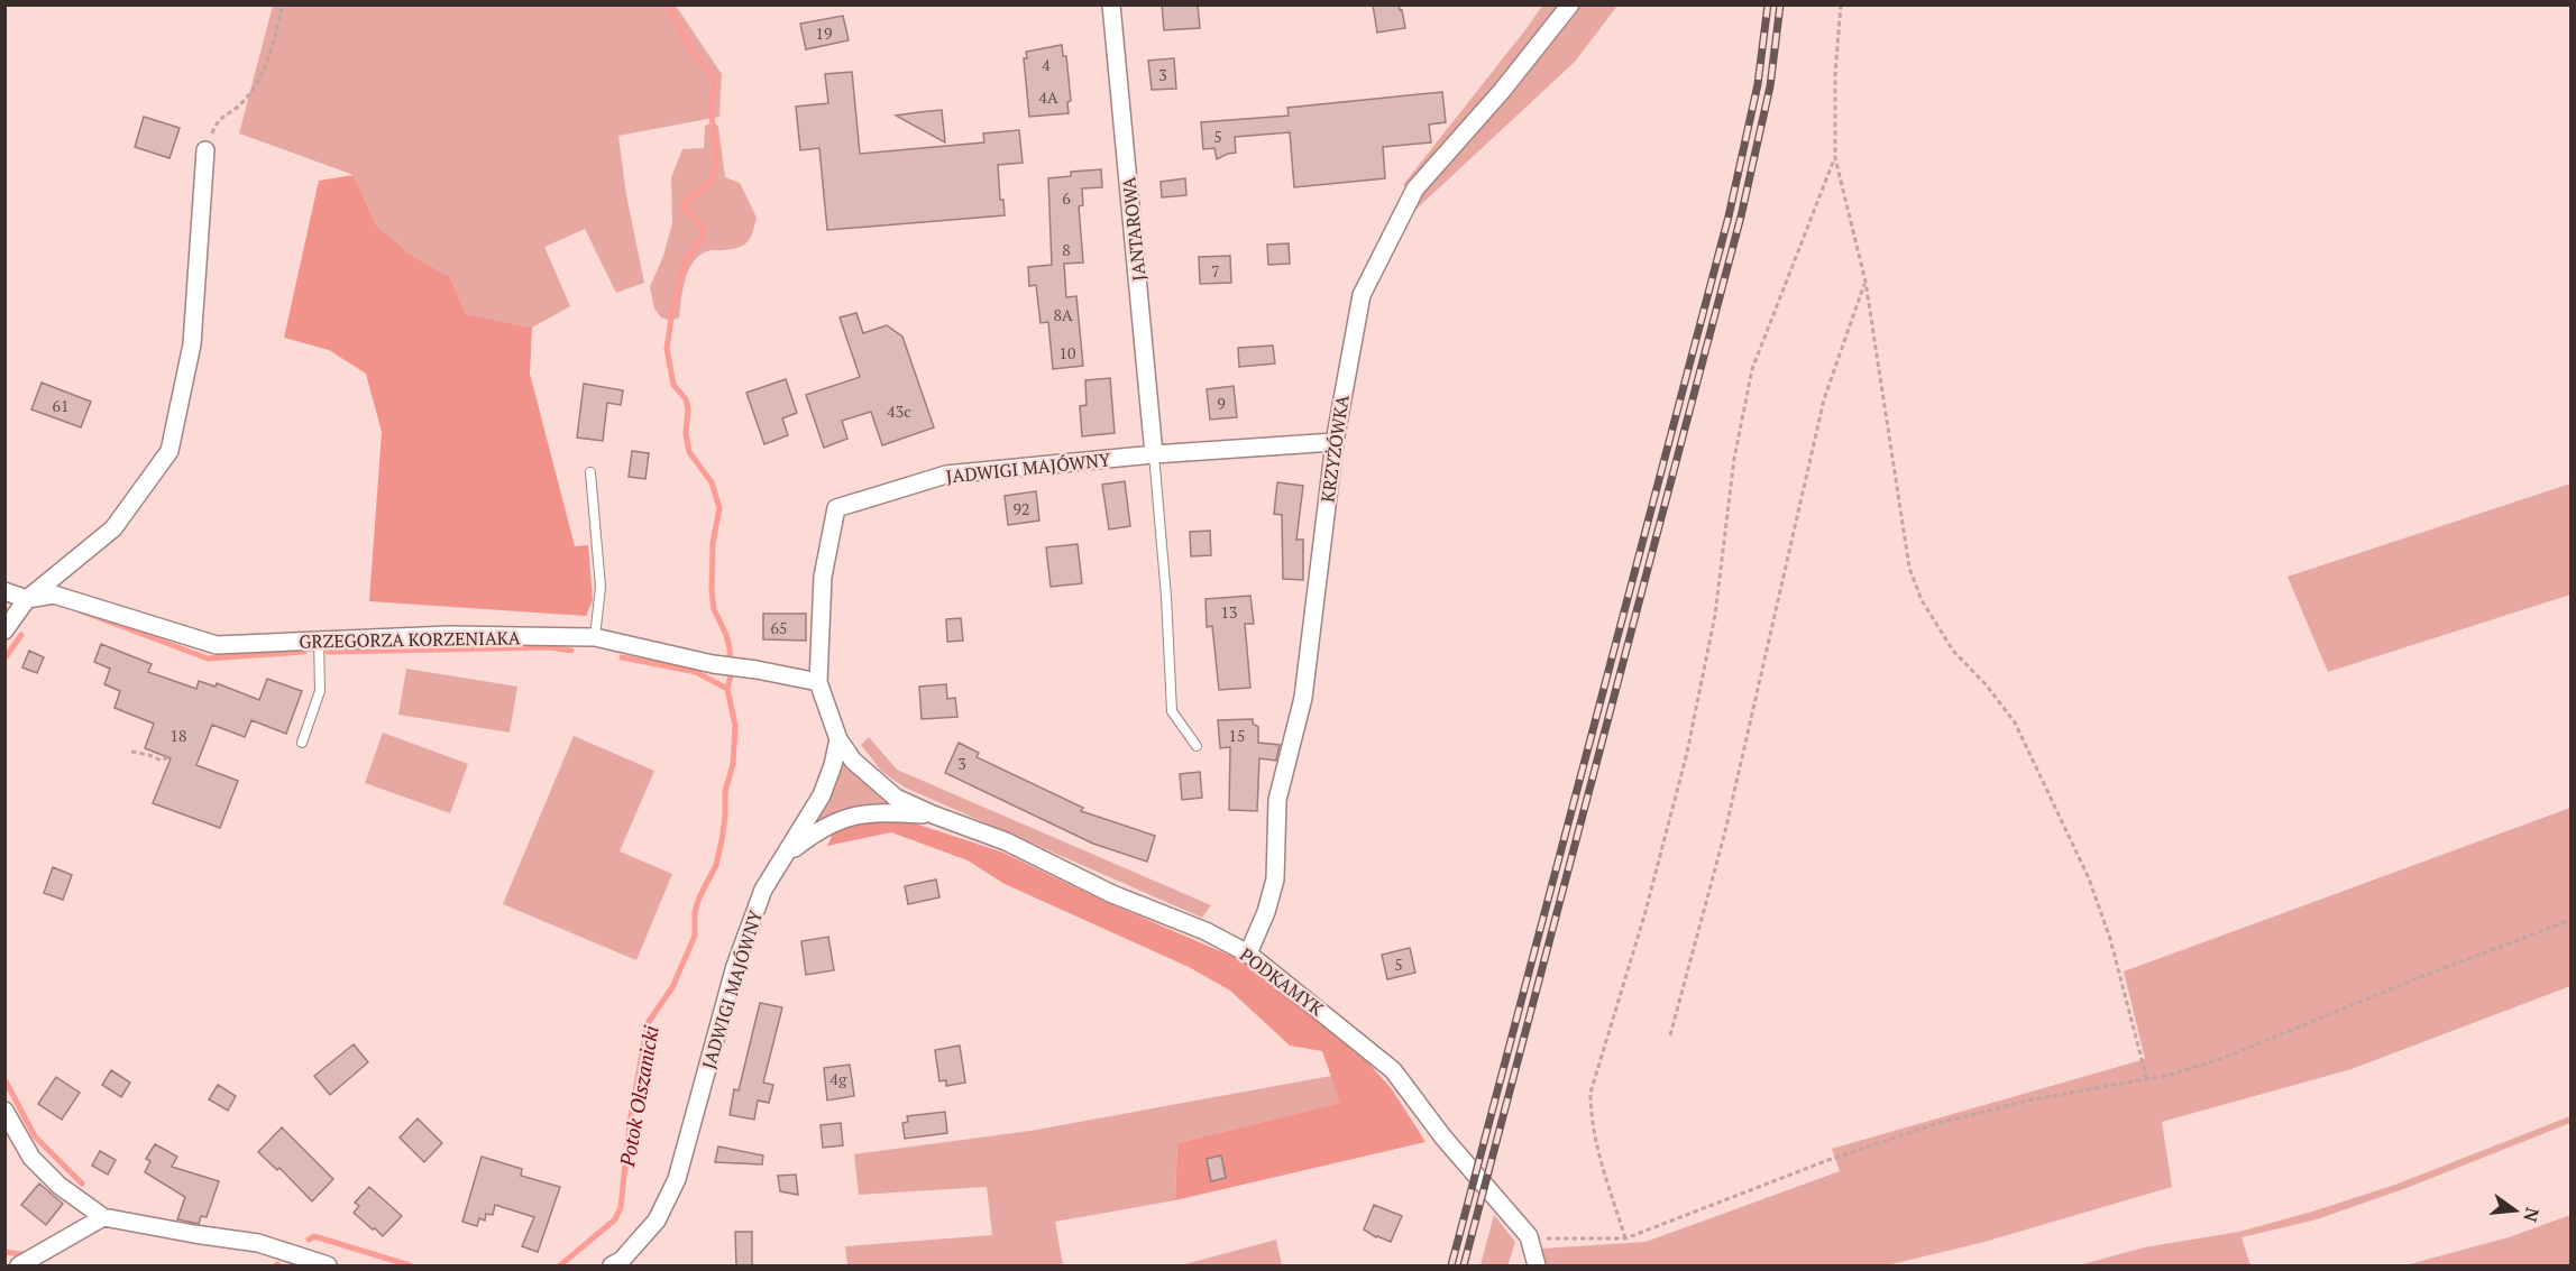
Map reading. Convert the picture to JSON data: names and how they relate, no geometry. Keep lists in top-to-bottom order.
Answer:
{
  "streets": {
    "street": [
      "JANTAROWA",
      "KRZYŻÓWKA",
      "JADWIGI MAJÓWNY",
      "GRZEGORZA KORZENIAKA",
      "PODKAMYK"
    ]
  },
  "crossings": [
    ["JANTAROWA", "JADWIGI MAJÓWNY"],
    ["KRZYŻÓWKA", "PODKAMYK"],
    ["JADWIGI MAJÓWNY", "GRZEGORZA KORZENIAKA"],
    ["JADWIGI MAJÓWNY", "PODKAMYK"]
  ],
  "water": ["Potok Olszanicki"],
  "house_numbers": [
    "19",
    "4",
    "3",
    "4A",
    "5",
    "6",
    "8",
    "7",
    "8A",
    "10",
    "9",
    "61",
    "43c",
    "92",
    "13",
    "65",
    "18",
    "15",
    "3",
    "5",
    "4g"
  ],
  "north": "right"
}
